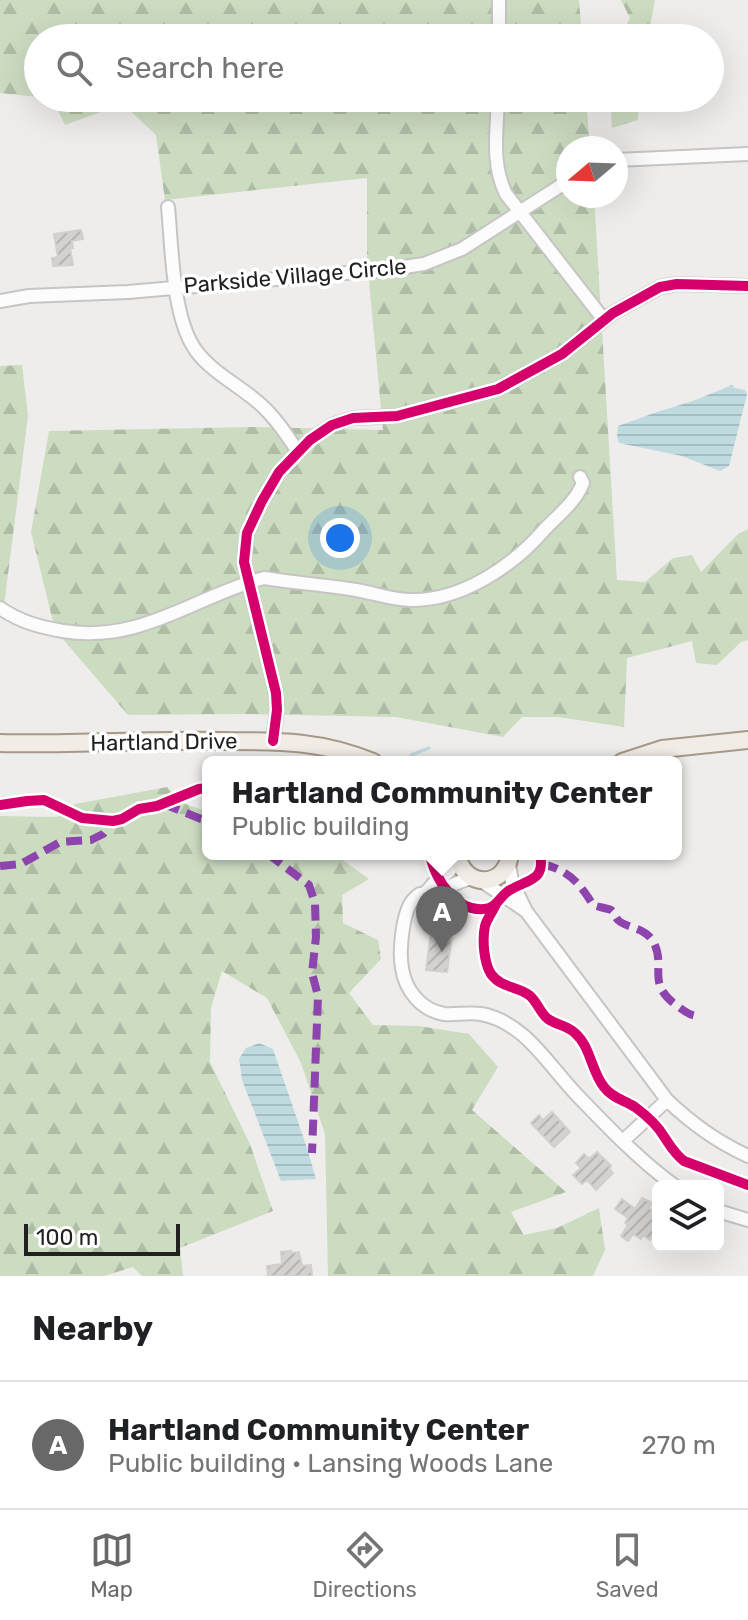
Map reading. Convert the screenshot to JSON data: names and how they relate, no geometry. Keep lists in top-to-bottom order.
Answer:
{
  "streets": {
    "main road": ["Hartland Drive"],
    "street": ["Parkside Village Circle"]
  },
  "scale_bar": "100 m",
  "north": "left",
  "page": {
    "search": "Search here",
    "popup": ["Hartland Community Center", "Public building"],
    "pins": "A",
    "scale": "100 m",
    "heading": "Nearby",
    "list": [
      {
        "mark": "A",
        "name": "Hartland Community Center",
        "note": "Public building · Lansing Woods Lane",
        "value": "270 m"
      }
    ],
    "nav": ["Map", "Directions", "Saved"]
  }
}
